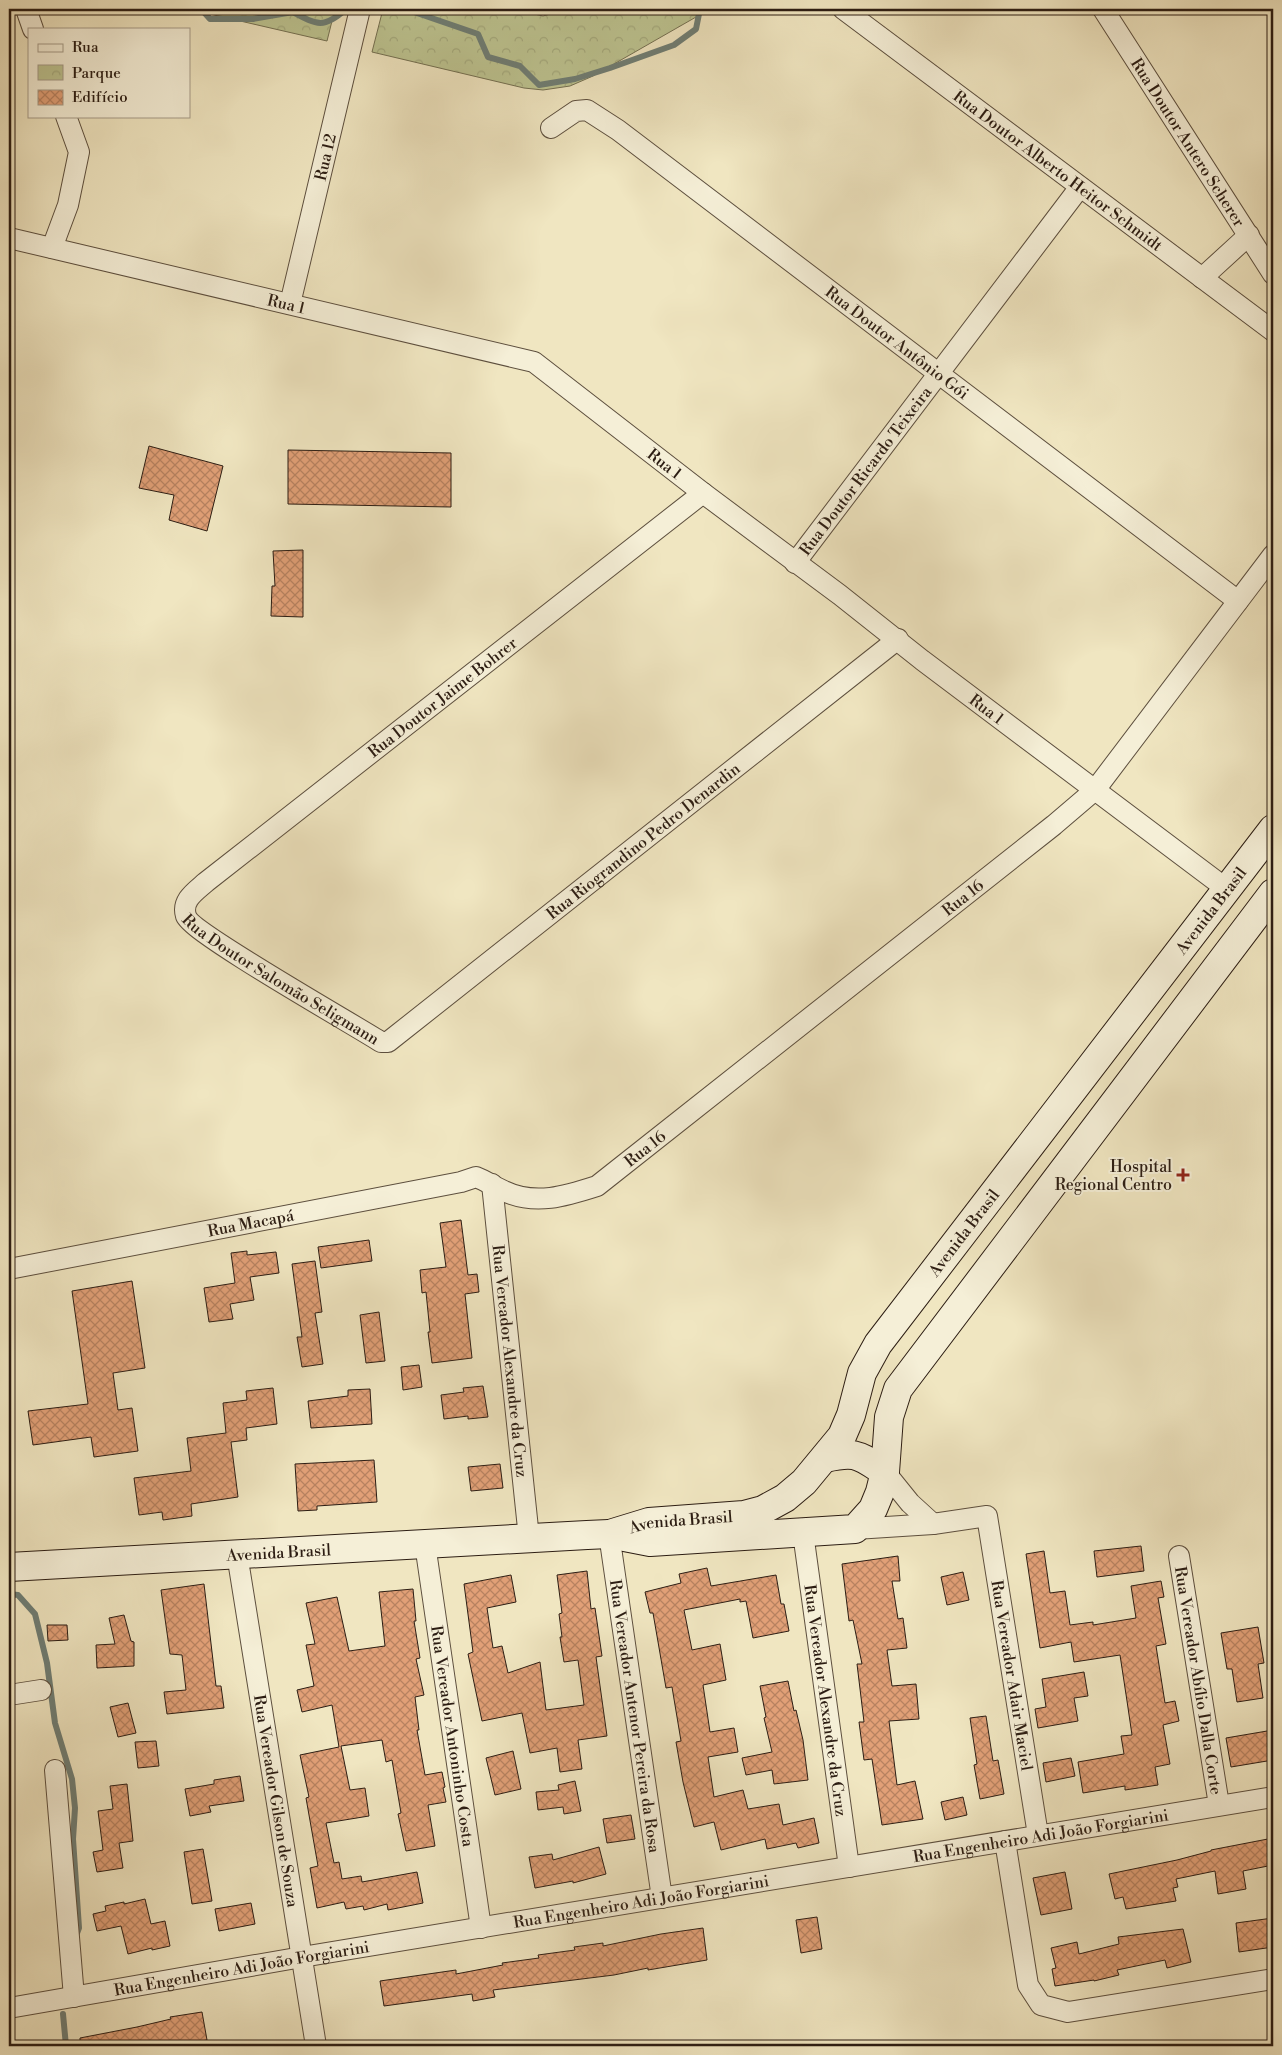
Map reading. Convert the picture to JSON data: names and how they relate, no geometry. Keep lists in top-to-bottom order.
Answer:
{
  "streets": {
    "street": [
      "Rua Doutor Antero Scherer",
      "Rua 12",
      "Rua Doutor Alberto Heitor Schmidt",
      "Rua 1",
      "Rua Doutor Antônio Gói",
      "Rua Doutor Ricardo Teixeira",
      "Rua Doutor Jaime Bohrer",
      "Rua Riograndino Pedro Denardin",
      "Rua 16",
      "Avenida Brasil",
      "Rua Doutor Salomão Seligmann",
      "Rua Macapá",
      "Rua Vereador Alexandre da Cruz",
      "Rua Vereador Adair Maciel",
      "Rua Vereador Abílio Dalla Corte",
      "Rua Vereador Antenor Pereira da Rosa",
      "Rua Vereador Antoninho Costa",
      "Rua Vereador Gilson de Souza",
      "Rua Engenheiro Adi João Forgiarini"
    ]
  },
  "crossings": [
    ["Rua 12", "Rua 1"],
    ["Rua Doutor Alberto Heitor Schmidt", "Rua Doutor Ricardo Teixeira"],
    ["Rua 1", "Rua Doutor Ricardo Teixeira"],
    ["Rua 1", "Rua Doutor Jaime Bohrer"],
    ["Rua 1", "Rua Riograndino Pedro Denardin"],
    ["Rua 1", "Rua 16"],
    ["Rua 1", "Avenida Brasil"],
    ["Rua Doutor Antônio Gói", "Rua Doutor Ricardo Teixeira"],
    ["Rua Doutor Antônio Gói", "Rua 16"],
    ["Rua Doutor Jaime Bohrer", "Rua Doutor Salomão Seligmann"],
    ["Rua Riograndino Pedro Denardin", "Rua Doutor Salomão Seligmann"],
    ["Rua 16", "Rua Macapá"],
    ["Rua 16", "Rua Vereador Alexandre da Cruz"],
    ["Avenida Brasil", "Rua Vereador Alexandre da Cruz"],
    ["Avenida Brasil", "Rua Vereador Adair Maciel"],
    ["Avenida Brasil", "Rua Vereador Antenor Pereira da Rosa"],
    ["Avenida Brasil", "Rua Vereador Antoninho Costa"],
    ["Avenida Brasil", "Rua Vereador Gilson de Souza"],
    ["Rua Macapá", "Rua Vereador Alexandre da Cruz"],
    ["Rua Vereador Alexandre da Cruz", "Rua Engenheiro Adi João Forgiarini"],
    ["Rua Vereador Adair Maciel", "Rua Engenheiro Adi João Forgiarini"],
    ["Rua Vereador Abílio Dalla Corte", "Rua Engenheiro Adi João Forgiarini"],
    ["Rua Vereador Antenor Pereira da Rosa", "Rua Engenheiro Adi João Forgiarini"],
    ["Rua Vereador Antoninho Costa", "Rua Engenheiro Adi João Forgiarini"],
    ["Rua Vereador Gilson de Souza", "Rua Engenheiro Adi João Forgiarini"]
  ],
  "places": {
    "health": ["Hospital Regional Centro"]
  },
  "legend": ["Rua", "Parque", "Edifício"]
}
